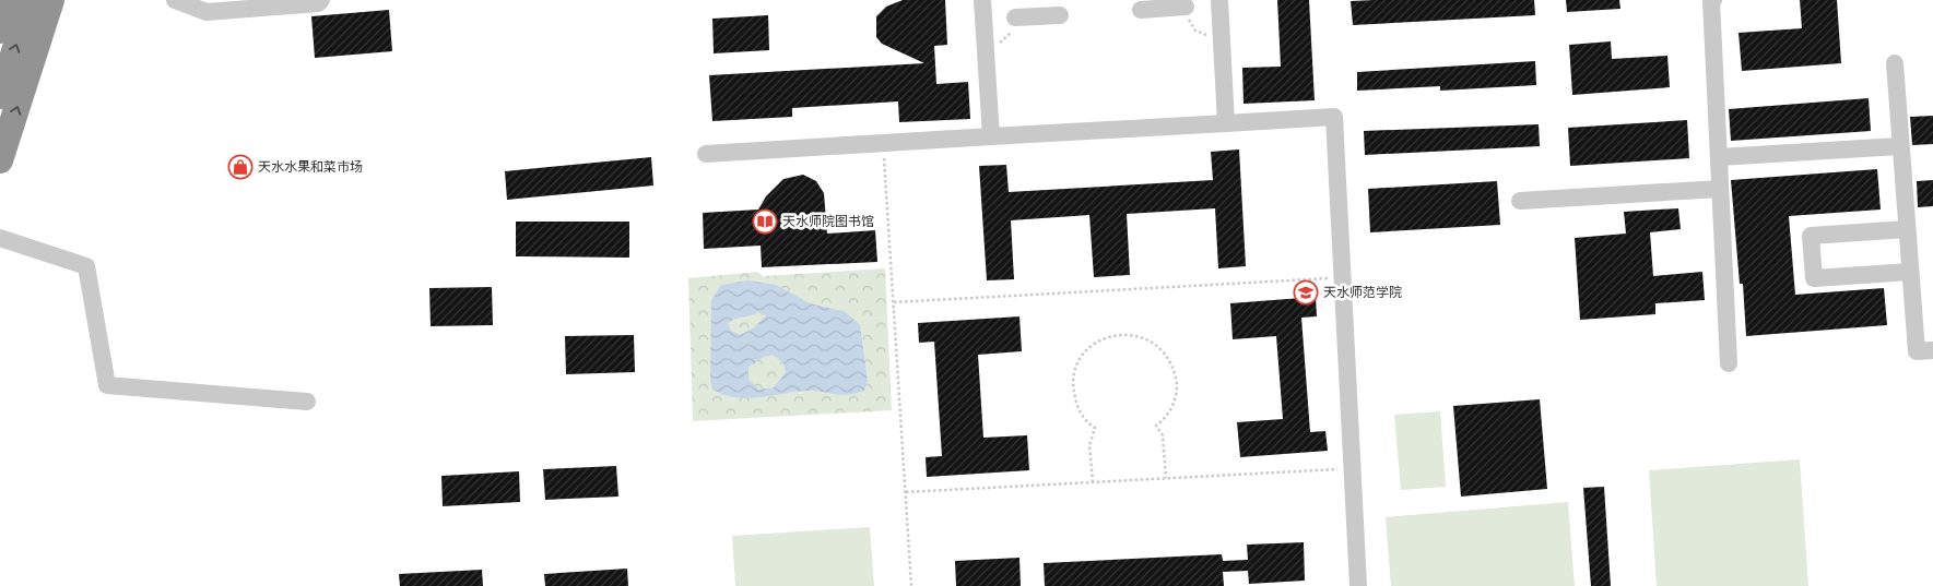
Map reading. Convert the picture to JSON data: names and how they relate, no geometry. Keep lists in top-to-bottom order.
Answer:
{
  "places": {
    "shop": ["天水水果和菜市场"],
    "library": ["天水师院图书馆"],
    "school or university": ["天水师范学院"]
  }
}
